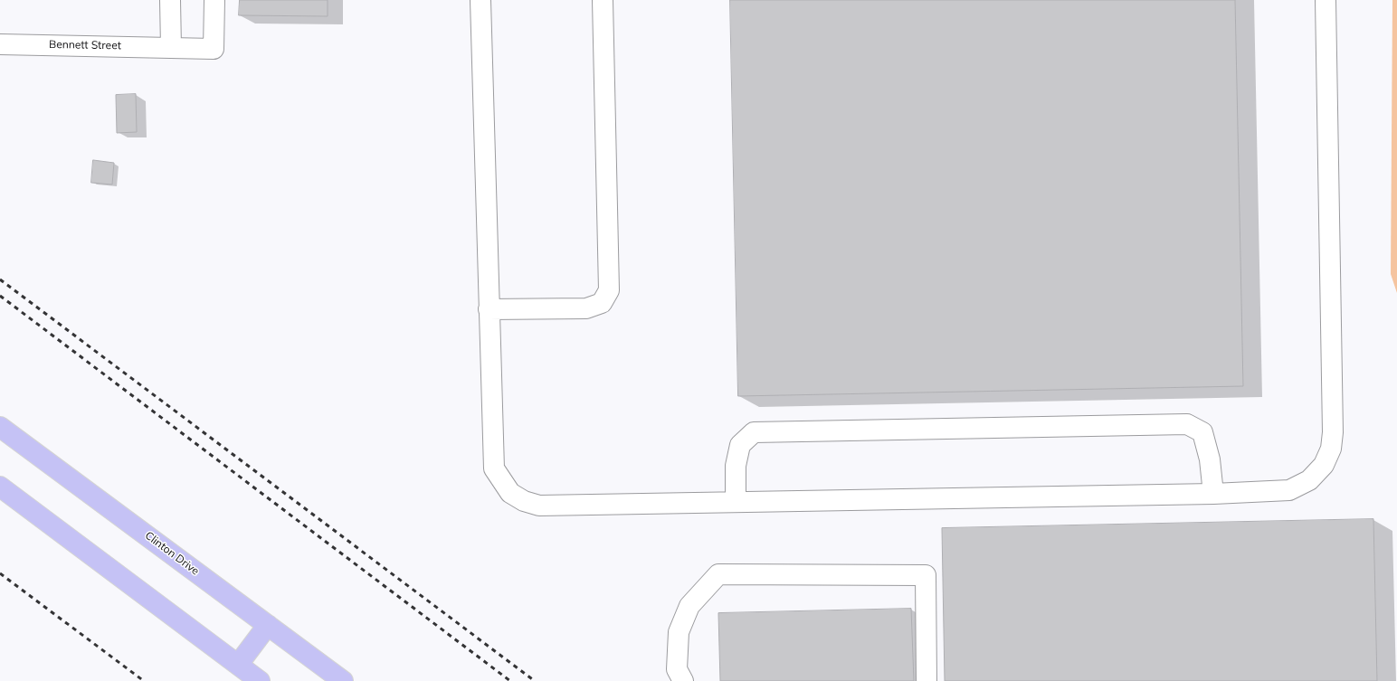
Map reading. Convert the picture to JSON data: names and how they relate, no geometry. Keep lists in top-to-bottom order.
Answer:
{
  "streets": {
    "main road": ["Clinton Drive"],
    "street": ["Bennett Street"]
  }
}
